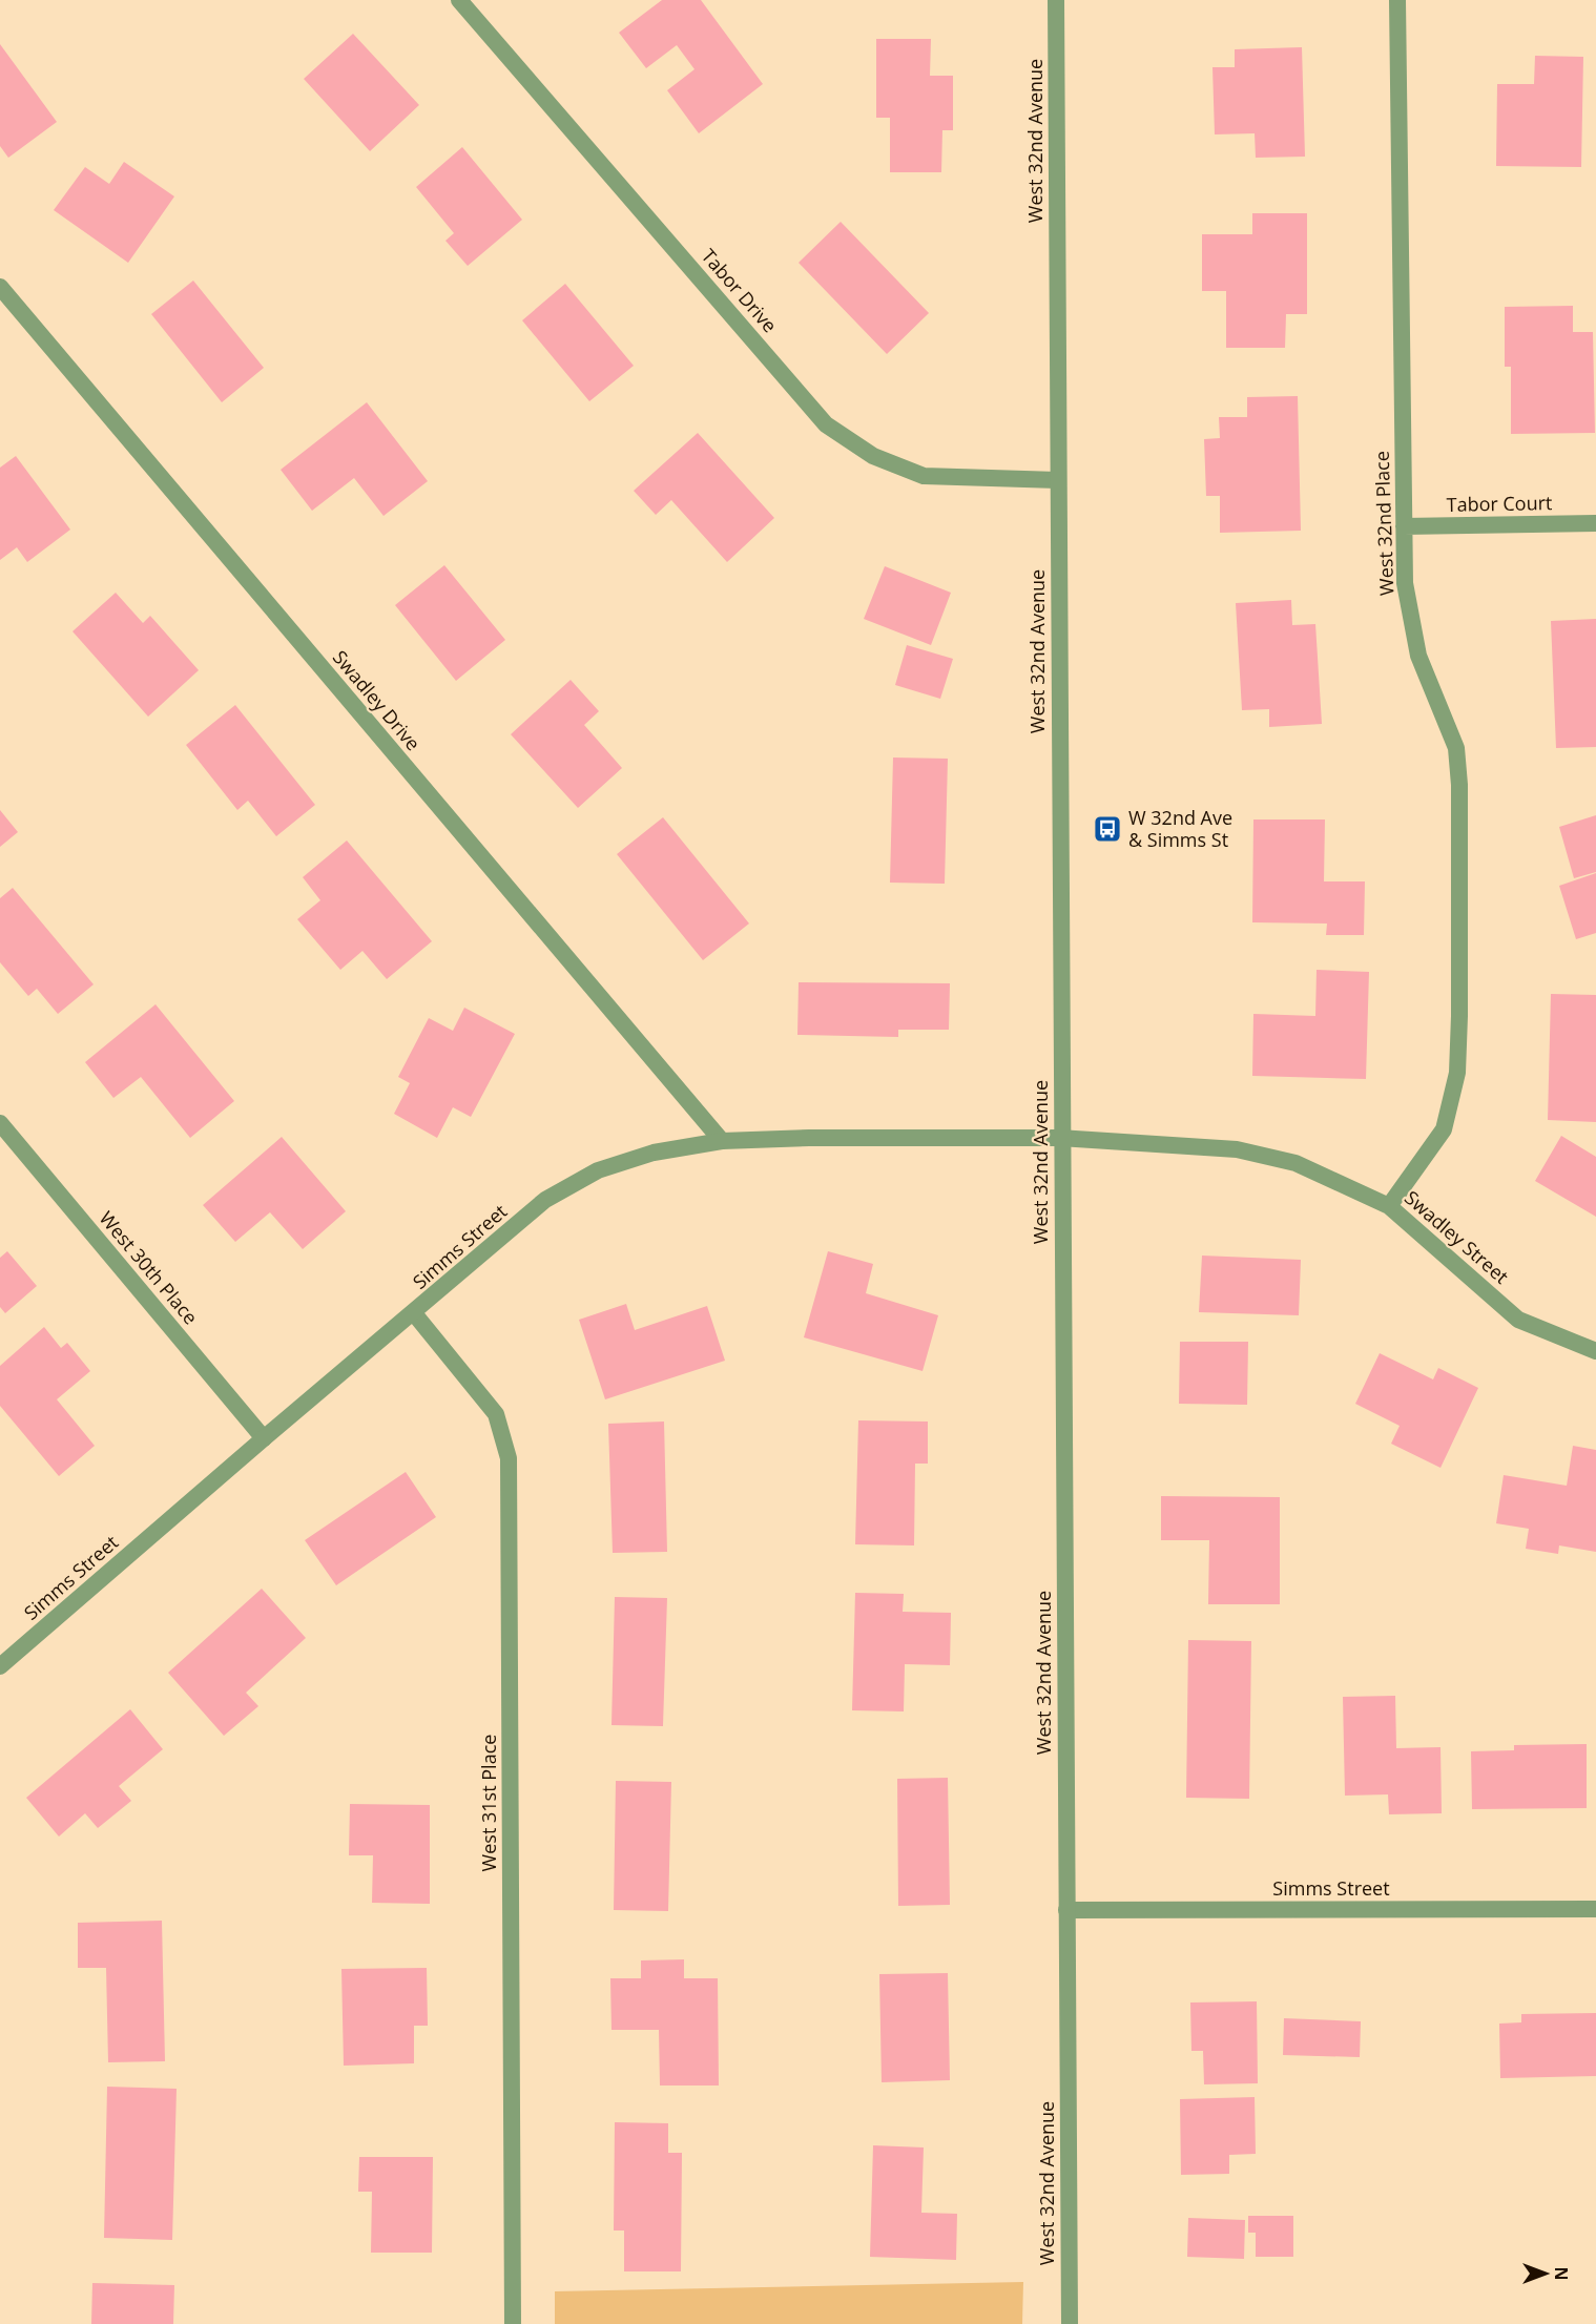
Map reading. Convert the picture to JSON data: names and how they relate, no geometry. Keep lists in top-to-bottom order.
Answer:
{
  "streets": {
    "street": [
      "West 32nd Avenue",
      "Tabor Drive",
      "Tabor Court",
      "West 32nd Place",
      "Swadley Drive",
      "Swadley Street",
      "Simms Street",
      "West 30th Place",
      "West 31st Place"
    ]
  },
  "crossings": [
    ["West 32nd Avenue", "Tabor Drive"],
    ["West 32nd Avenue", "Swadley Street"],
    ["West 32nd Avenue", "Simms Street"],
    ["Tabor Court", "West 32nd Place"],
    ["West 32nd Place", "Swadley Street"],
    ["Swadley Drive", "Simms Street"],
    ["Swadley Street", "Simms Street"],
    ["Simms Street", "West 30th Place"],
    ["Simms Street", "West 31st Place"]
  ],
  "places": {
    "bus stop": ["W 32nd Ave & Simms St"]
  },
  "north": "right"
}
